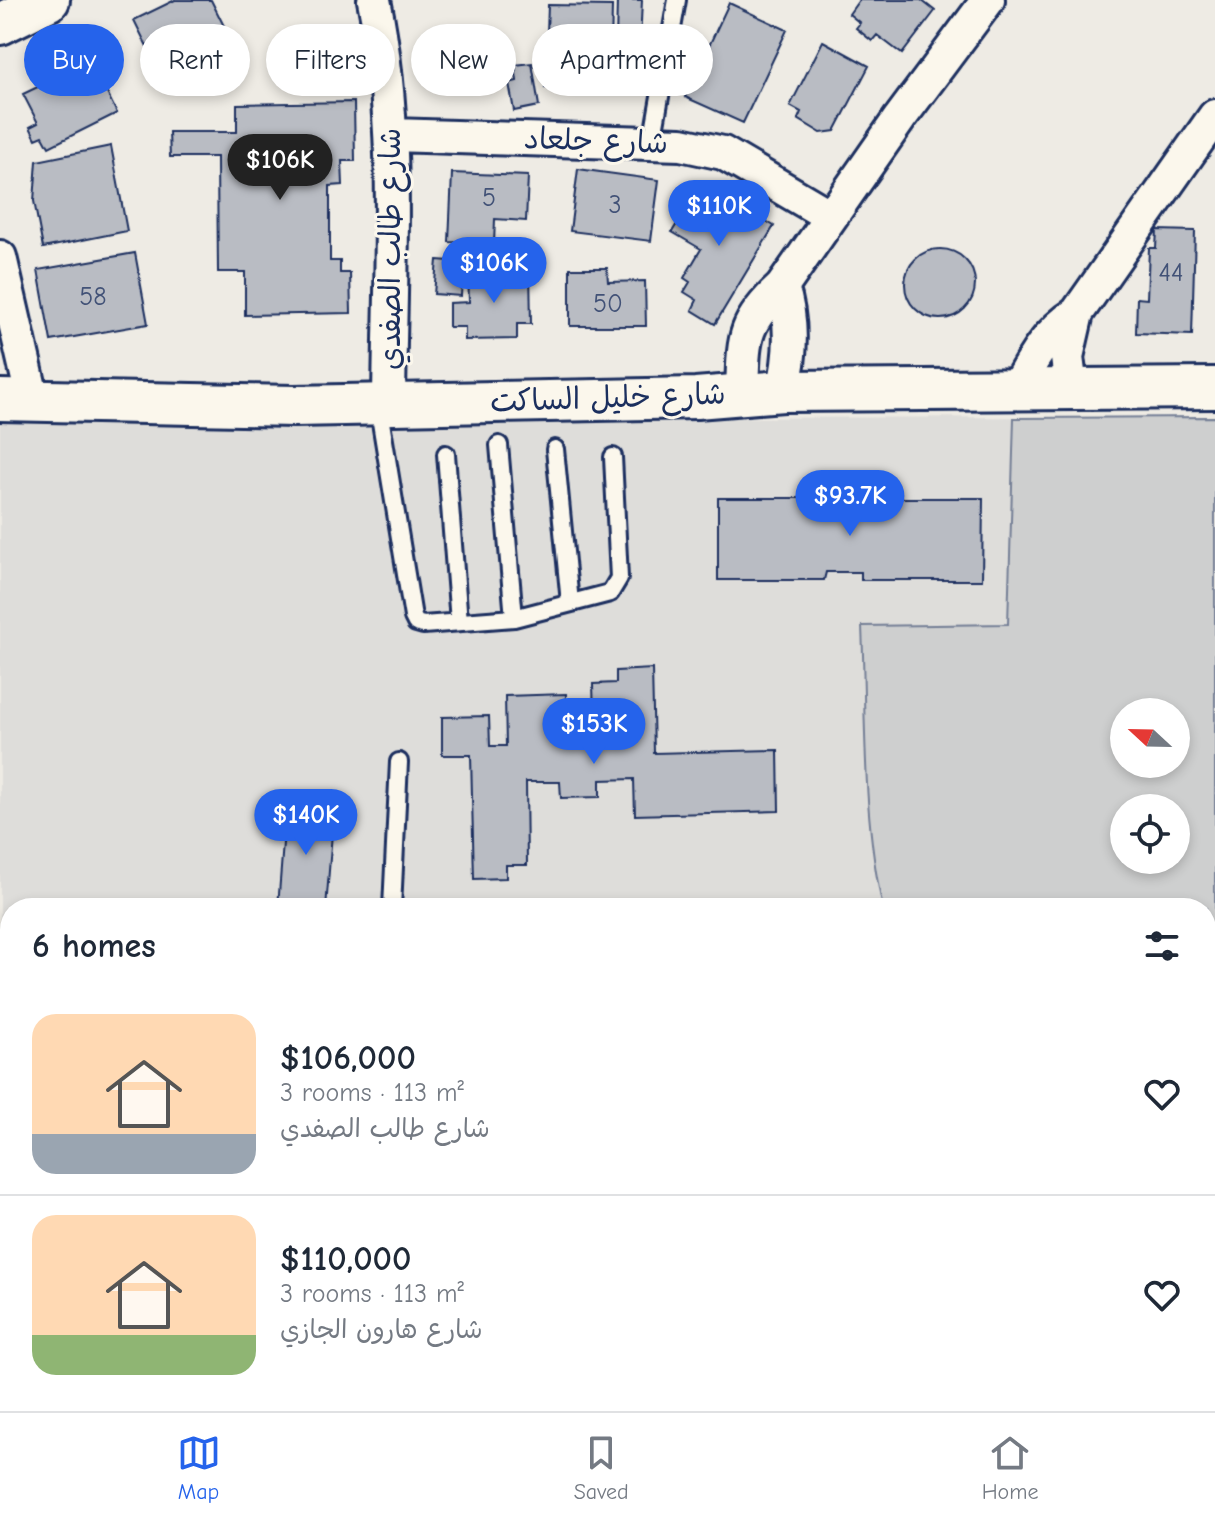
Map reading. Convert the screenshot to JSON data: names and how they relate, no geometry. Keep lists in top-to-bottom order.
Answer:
{
  "streets": {
    "street": ["شارع جلعاد", "شارع طالب الصفدي", "شارع خليل الساكت"]
  },
  "crossings": [
    ["شارع جلعاد", "شارع طالب الصفدي"],
    ["شارع طالب الصفدي", "شارع خليل الساكت"]
  ],
  "house_numbers": [
    "5",
    "3",
    "44",
    "58",
    "50"
  ],
  "north": "left",
  "page": {
    "chip": [
      "Buy",
      "Rent",
      "Filters",
      "New",
      "Apartment"
    ],
    "price": [
      "$106K",
      "$110K",
      "$106K",
      "$93.7K",
      "$153K",
      "$140K"
    ],
    "heading": "6 homes",
    "list": [
      {
        "name": "$106,000",
        "note": "3 rooms · 113 m² · شارع طالب الصفدي"
      },
      {
        "name": "$110,000",
        "note": "3 rooms · 113 m² · شارع هارون الجازي"
      }
    ],
    "tabs": ["Map", "Saved", "Home"]
  }
}
